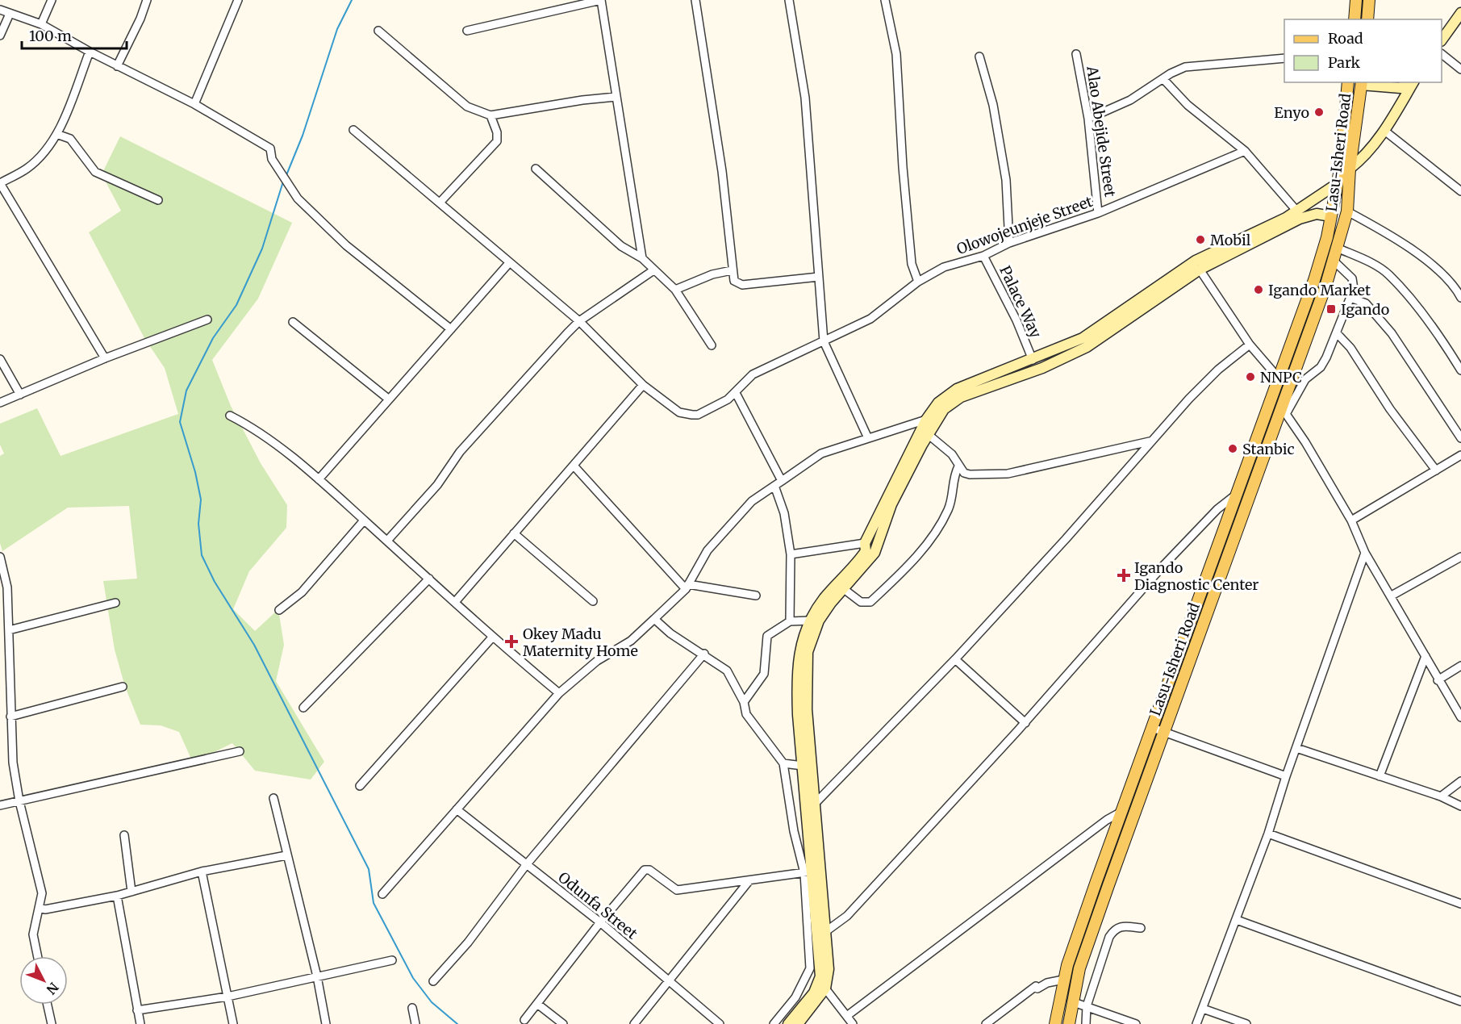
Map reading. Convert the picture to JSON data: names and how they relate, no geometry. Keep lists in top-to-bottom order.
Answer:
{
  "streets": {
    "main road": ["Lasu-Isheri Road"],
    "street": [
      "Alao Abejide Street",
      "Olowojeunjeje Street",
      "Palace Way",
      "Odunfa Street"
    ]
  },
  "crossings": [
    ["Alao Abejide Street", "Olowojeunjeje Street"],
    ["Olowojeunjeje Street", "Palace Way"]
  ],
  "places": {
    "other": [
      "Enyo",
      "Mobil",
      "Igando Market",
      "NNPC",
      "Stanbic"
    ],
    "transit": ["Igando"],
    "health": ["Igando Diagnostic Center", "Okey Madu Maternity Home"]
  },
  "legend": ["Road", "Park"],
  "scale_bar": "100 m",
  "north": "bottom right"
}
